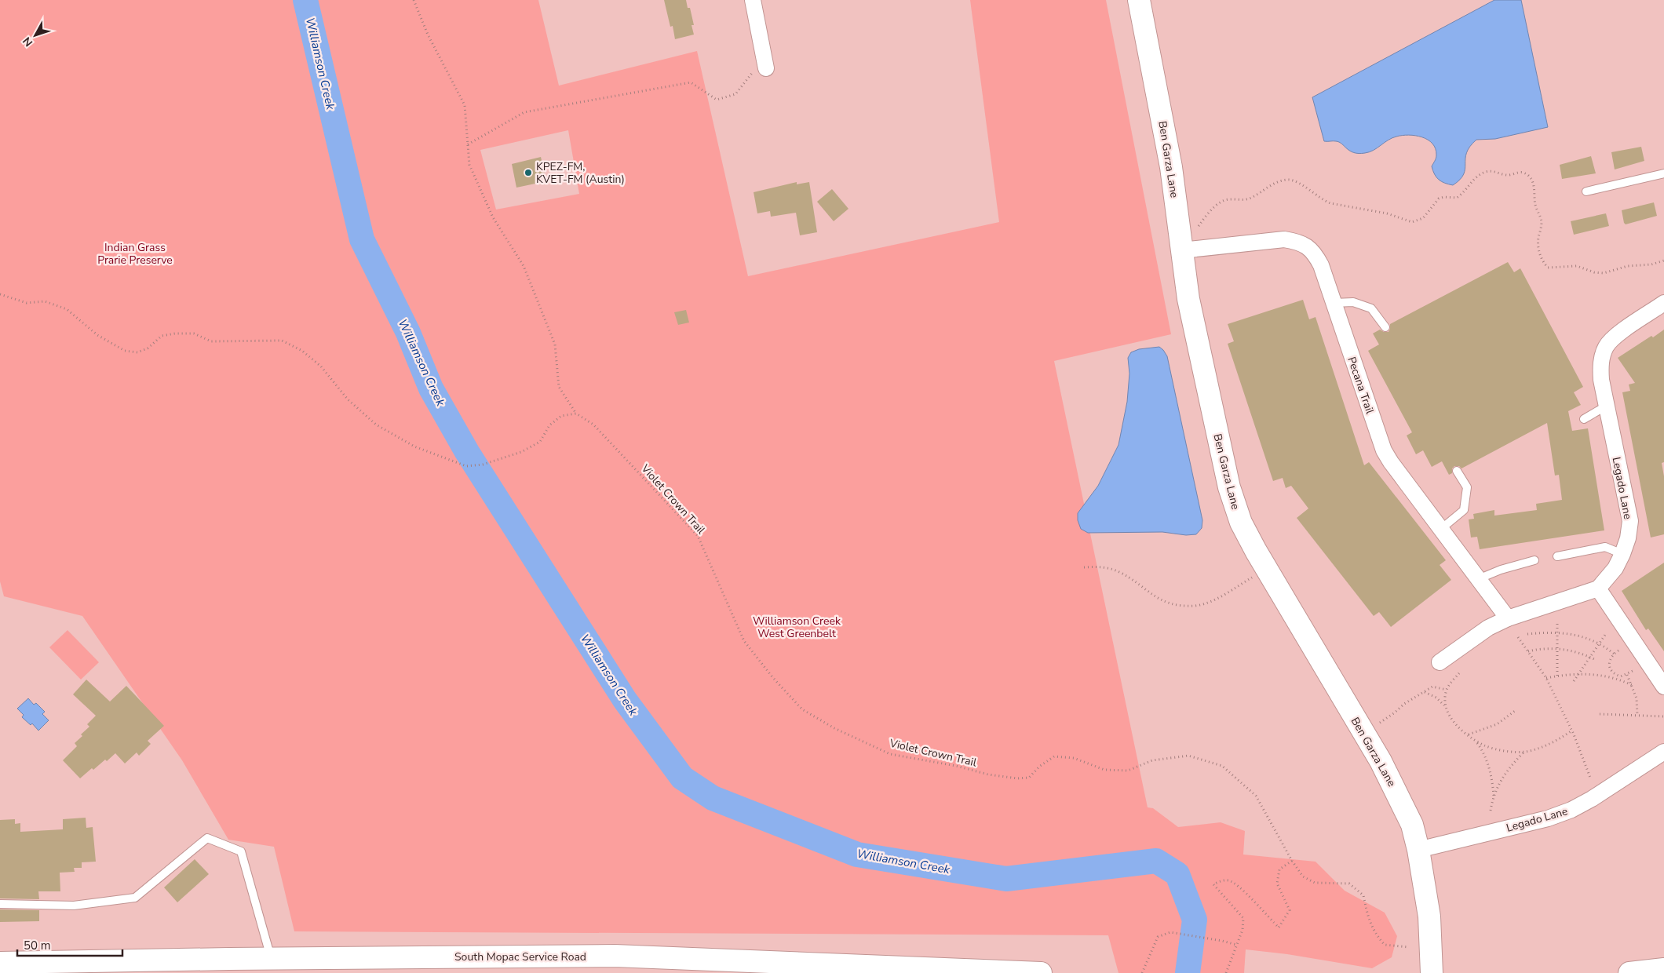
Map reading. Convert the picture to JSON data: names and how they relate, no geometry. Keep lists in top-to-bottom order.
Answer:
{
  "streets": {
    "main road": ["Ben Garza Lane", "South Mopac Service Road"],
    "street": ["Pecana Trail", "Legado Lane"],
    "path": ["Violet Crown Trail"]
  },
  "crossings": [
    ["Ben Garza Lane", "Pecana Trail"],
    ["Ben Garza Lane", "Legado Lane"]
  ],
  "water": ["Williamson Creek"],
  "parks": ["Indian Grass Prarie Preserve", "Williamson Creek West Greenbelt"],
  "places": ["KPEZ-FM, KVET-FM (Austin)"],
  "scale_bar": "50 m",
  "north": "bottom left"
}
